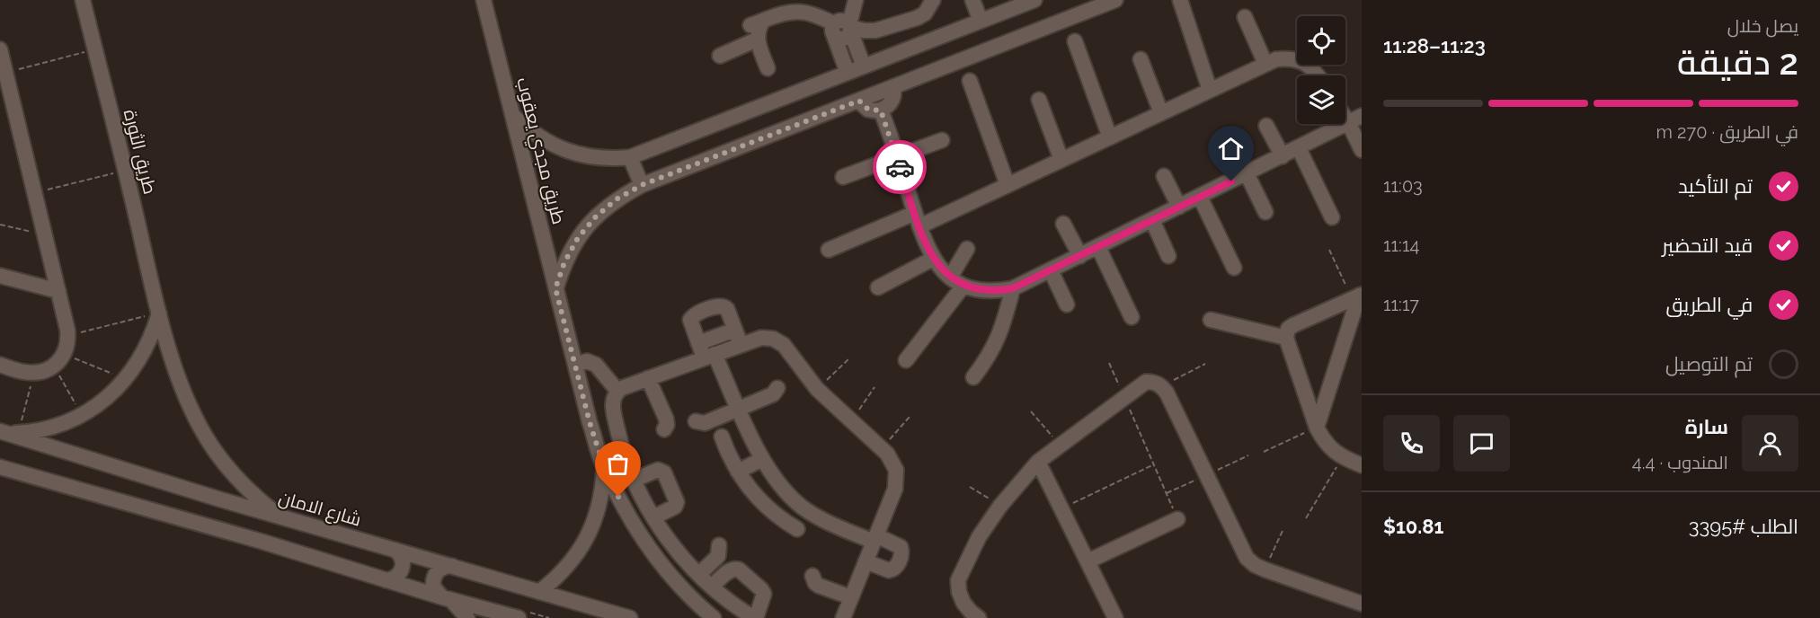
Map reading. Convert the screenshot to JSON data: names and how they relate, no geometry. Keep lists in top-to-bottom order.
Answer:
{
  "streets": {
    "street": ["طريق مجدي يعقوب", "طريق الثورة", "شارع الامان"]
  },
  "crossings": [
    ["طريق مجدي يعقوب", "شارع الامان"],
    ["طريق الثورة", "شارع الامان"]
  ],
  "page": {
    "heading": ["2 دقيقة", "يصل خلال", "11:23–11:28"],
    "panel": [
      "سارة",
      "المندوب · 4.4",
      "الطلب #3395",
      "$10.81"
    ],
    "bar": "في الطريق · 270 m",
    "list": [
      ["تم التأكيد", "11:03"],
      ["قيد التحضير", "11:14"],
      ["في الطريق", "11:17"],
      "تم التوصيل"
    ]
  }
}
